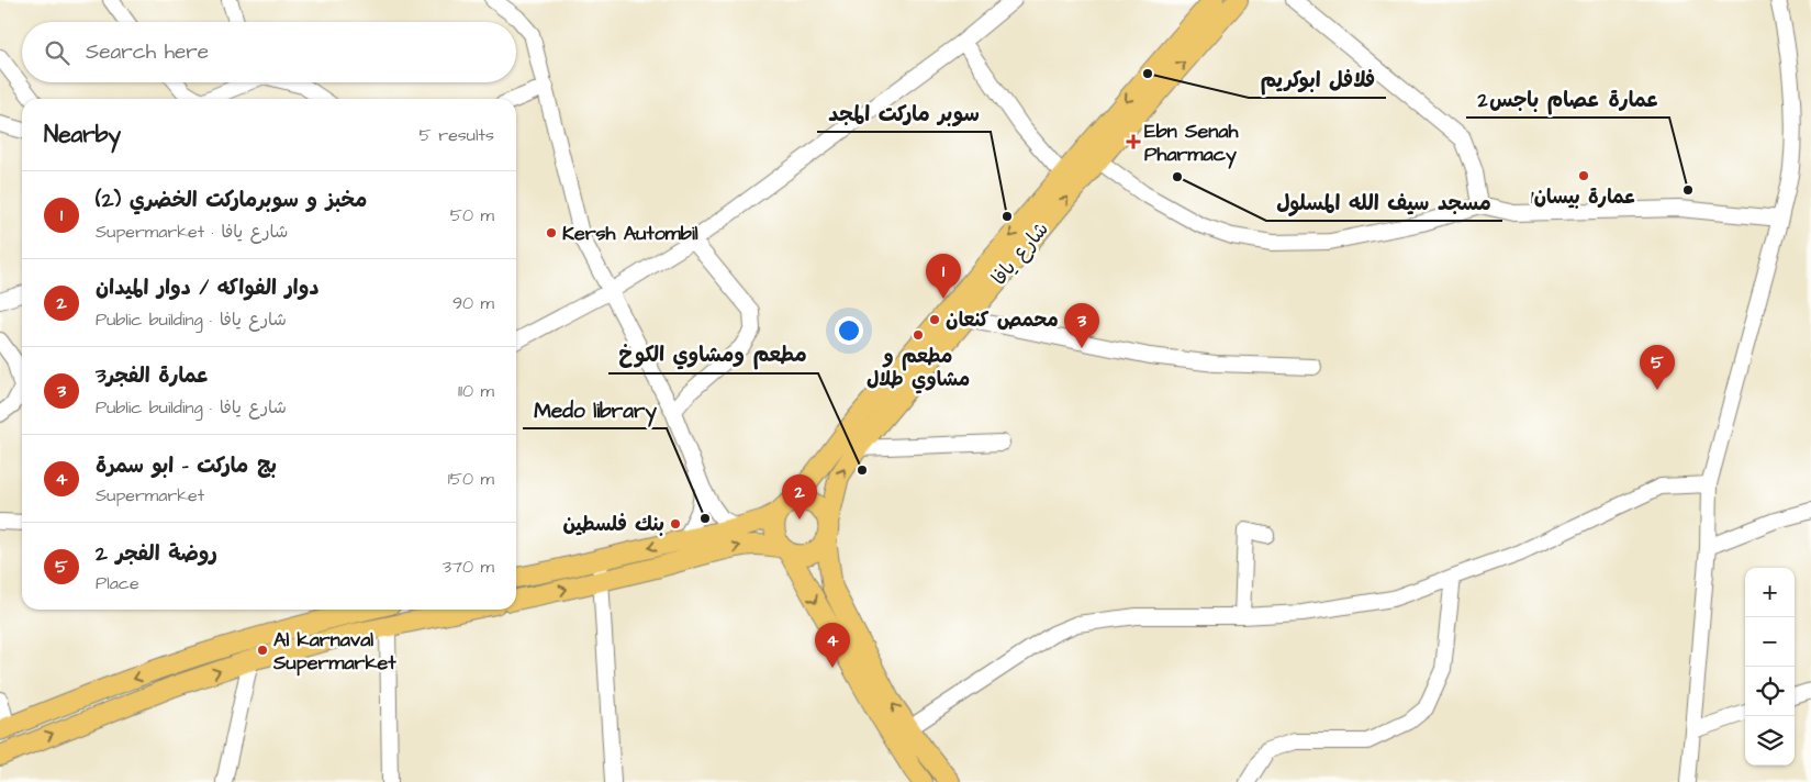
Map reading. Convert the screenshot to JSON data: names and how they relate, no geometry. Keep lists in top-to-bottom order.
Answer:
{
  "streets": {
    "main road": ["شارع يافا"]
  },
  "places": {
    "other": [
      "فلافل ابوكريم",
      "عمارة بيسان1",
      "مسجد سيف الله المسلول",
      "عمارة عصام باجس2",
      "سوبر ماركت المجد",
      "Kersh Autombil",
      "محمص كنعان",
      "مطعم و مشاوي طلال",
      "مطعم ومشاوي الكوخ",
      "Medo library",
      "بنك فلسطين",
      "Al karnaval Supermarket"
    ],
    "health": ["Ebn Senah Pharmacy"]
  },
  "page": {
    "search": "Search here",
    "heading": ["Nearby", "5 results"],
    "list": [
      {
        "mark": "1",
        "name": "مخبز و سوبرماركت الخضري (2)",
        "note": "Supermarket · شارع يافا",
        "value": "50 m"
      },
      {
        "mark": "2",
        "name": "دوار الفواكه / دوار الميدان",
        "note": "Public building · شارع يافا",
        "value": "90 m"
      },
      {
        "mark": "3",
        "name": "عمارة الفجر3",
        "note": "Public building · شارع يافا",
        "value": "110 m"
      },
      {
        "mark": "4",
        "name": "بج ماركت - ابو سمرة",
        "note": "Supermarket",
        "value": "150 m"
      },
      {
        "mark": "5",
        "name": "روضة الفجر 2",
        "note": "Place",
        "value": "370 m"
      }
    ],
    "pins": [
      "1",
      "3",
      "5",
      "2",
      "4"
    ],
    "map_buttons": ["+", "−"]
  }
}
